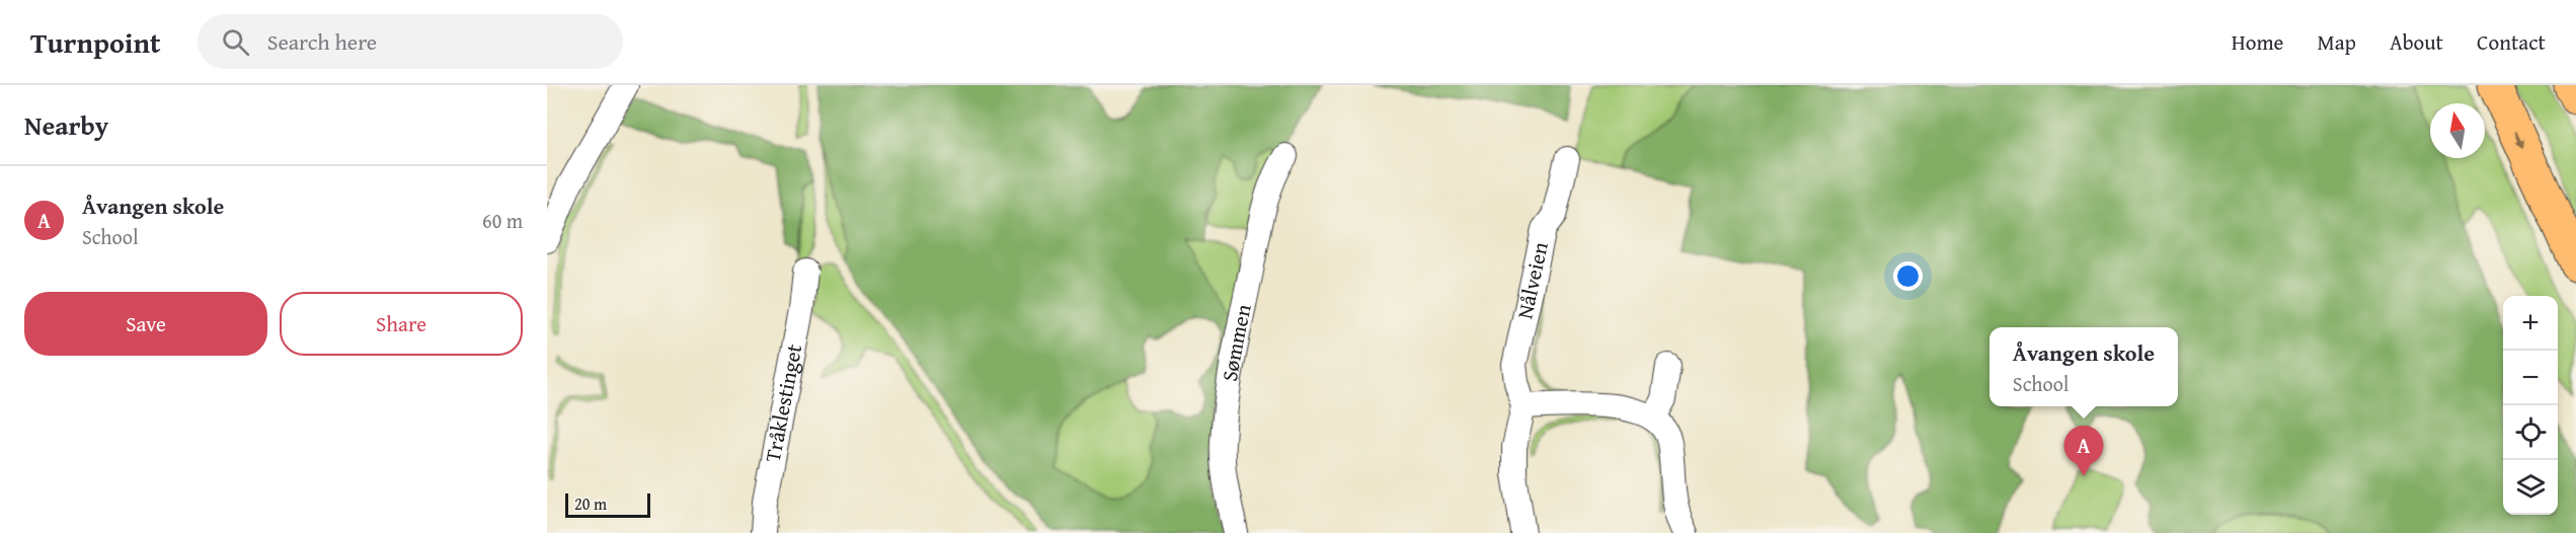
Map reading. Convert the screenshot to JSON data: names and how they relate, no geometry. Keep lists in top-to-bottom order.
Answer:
{
  "streets": {
    "street": ["Nålveien", "Sømmen", "Tråklestinget"]
  },
  "scale_bar": "20 m",
  "north": "top",
  "page": {
    "header": "Turnpoint",
    "search": "Search here",
    "nav": [
      "Home",
      "Map",
      "About",
      "Contact"
    ],
    "heading": "Nearby",
    "list": [
      {
        "mark": "A",
        "name": "Åvangen skole",
        "note": "School",
        "value": "60 m"
      }
    ],
    "buttons": ["Save", "Share"],
    "map_buttons": ["+", "−"],
    "popup": ["Åvangen skole", "School"],
    "pins": "A",
    "scale": "20 m"
  }
}
